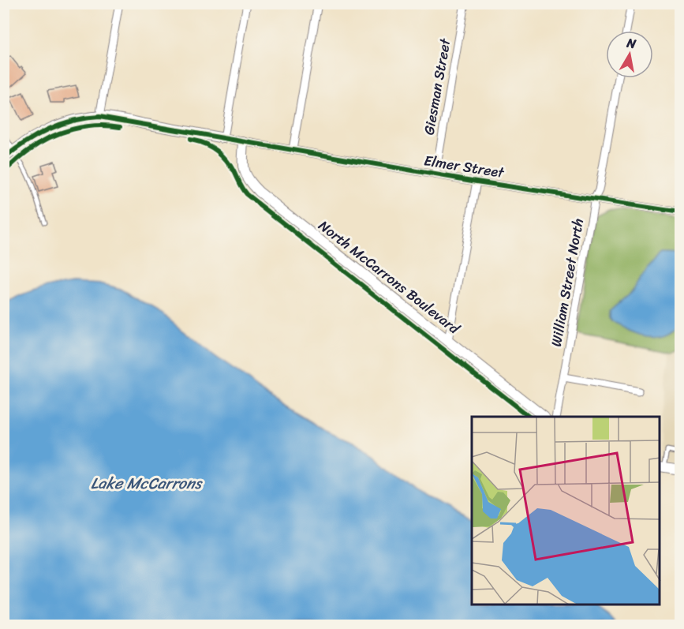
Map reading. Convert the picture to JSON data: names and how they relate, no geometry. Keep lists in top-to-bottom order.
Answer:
{
  "streets": {
    "street": [
      "Giesman Street",
      "Elmer Street",
      "North McCarrons Boulevard",
      "William Street North"
    ]
  },
  "crossings": [
    ["Giesman Street", "Elmer Street"],
    ["Elmer Street", "North McCarrons Boulevard"],
    ["Elmer Street", "William Street North"]
  ],
  "water": ["Lake McCarrons"],
  "north": "top"
}
